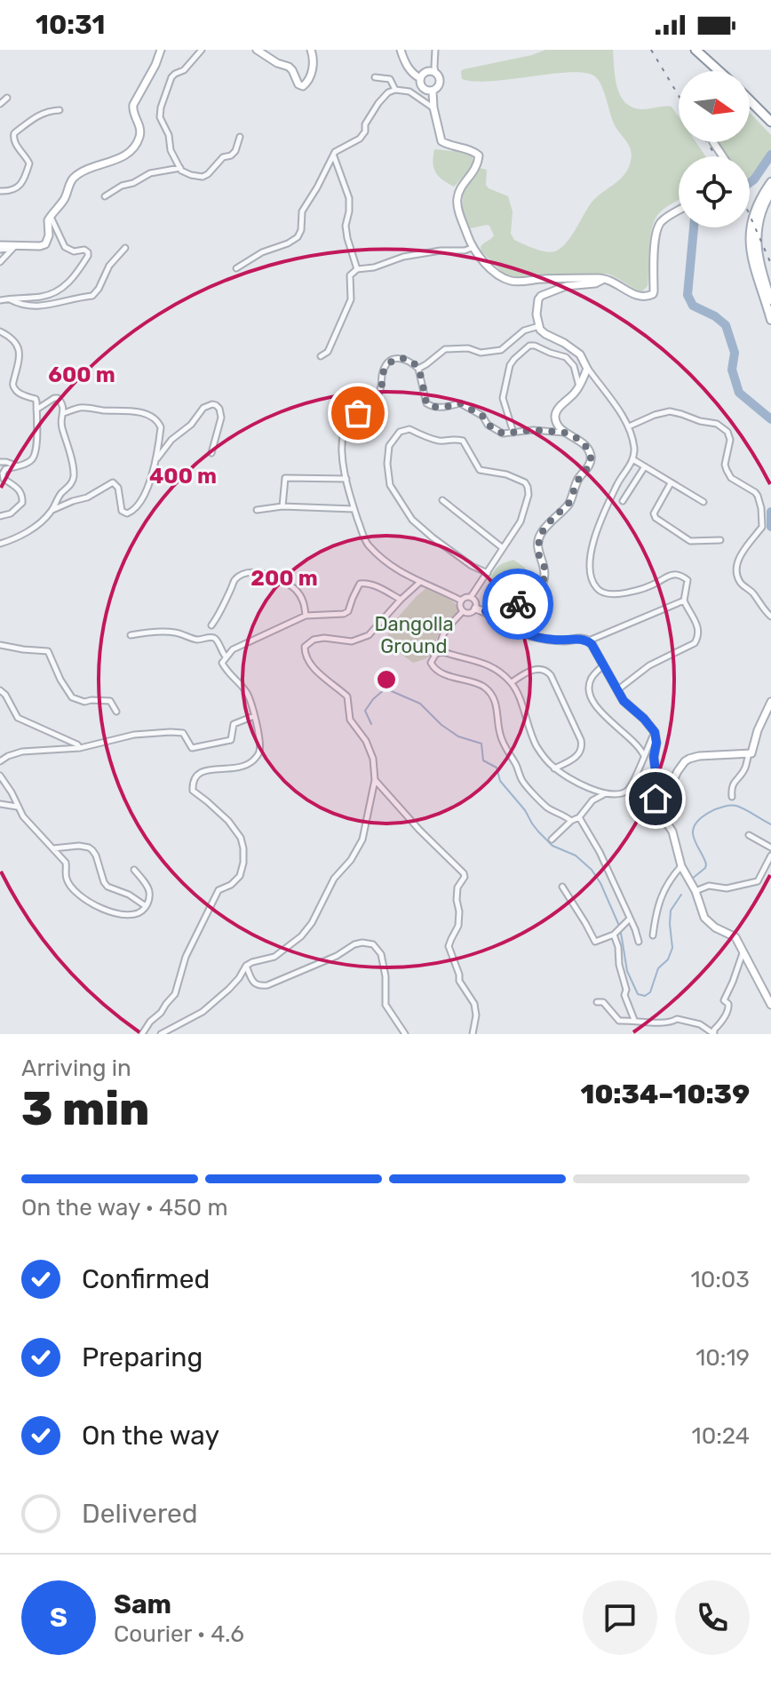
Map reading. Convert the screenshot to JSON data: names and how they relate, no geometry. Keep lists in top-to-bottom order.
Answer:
{
  "parks": ["Dangolla Ground"],
  "north": "right",
  "page": {
    "status": "10:31",
    "heading": ["3 min", "Arriving in", "10:34–10:39"],
    "panel": ["Sam", "Courier · 4.6"],
    "bar": "On the way · 450 m",
    "list": [
      ["Confirmed", "10:03"],
      ["Preparing", "10:19"],
      ["On the way", "10:24"],
      "Delivered"
    ],
    "round": "S"
  },
  "rings": ["600 m", "400 m", "200 m"]
}
